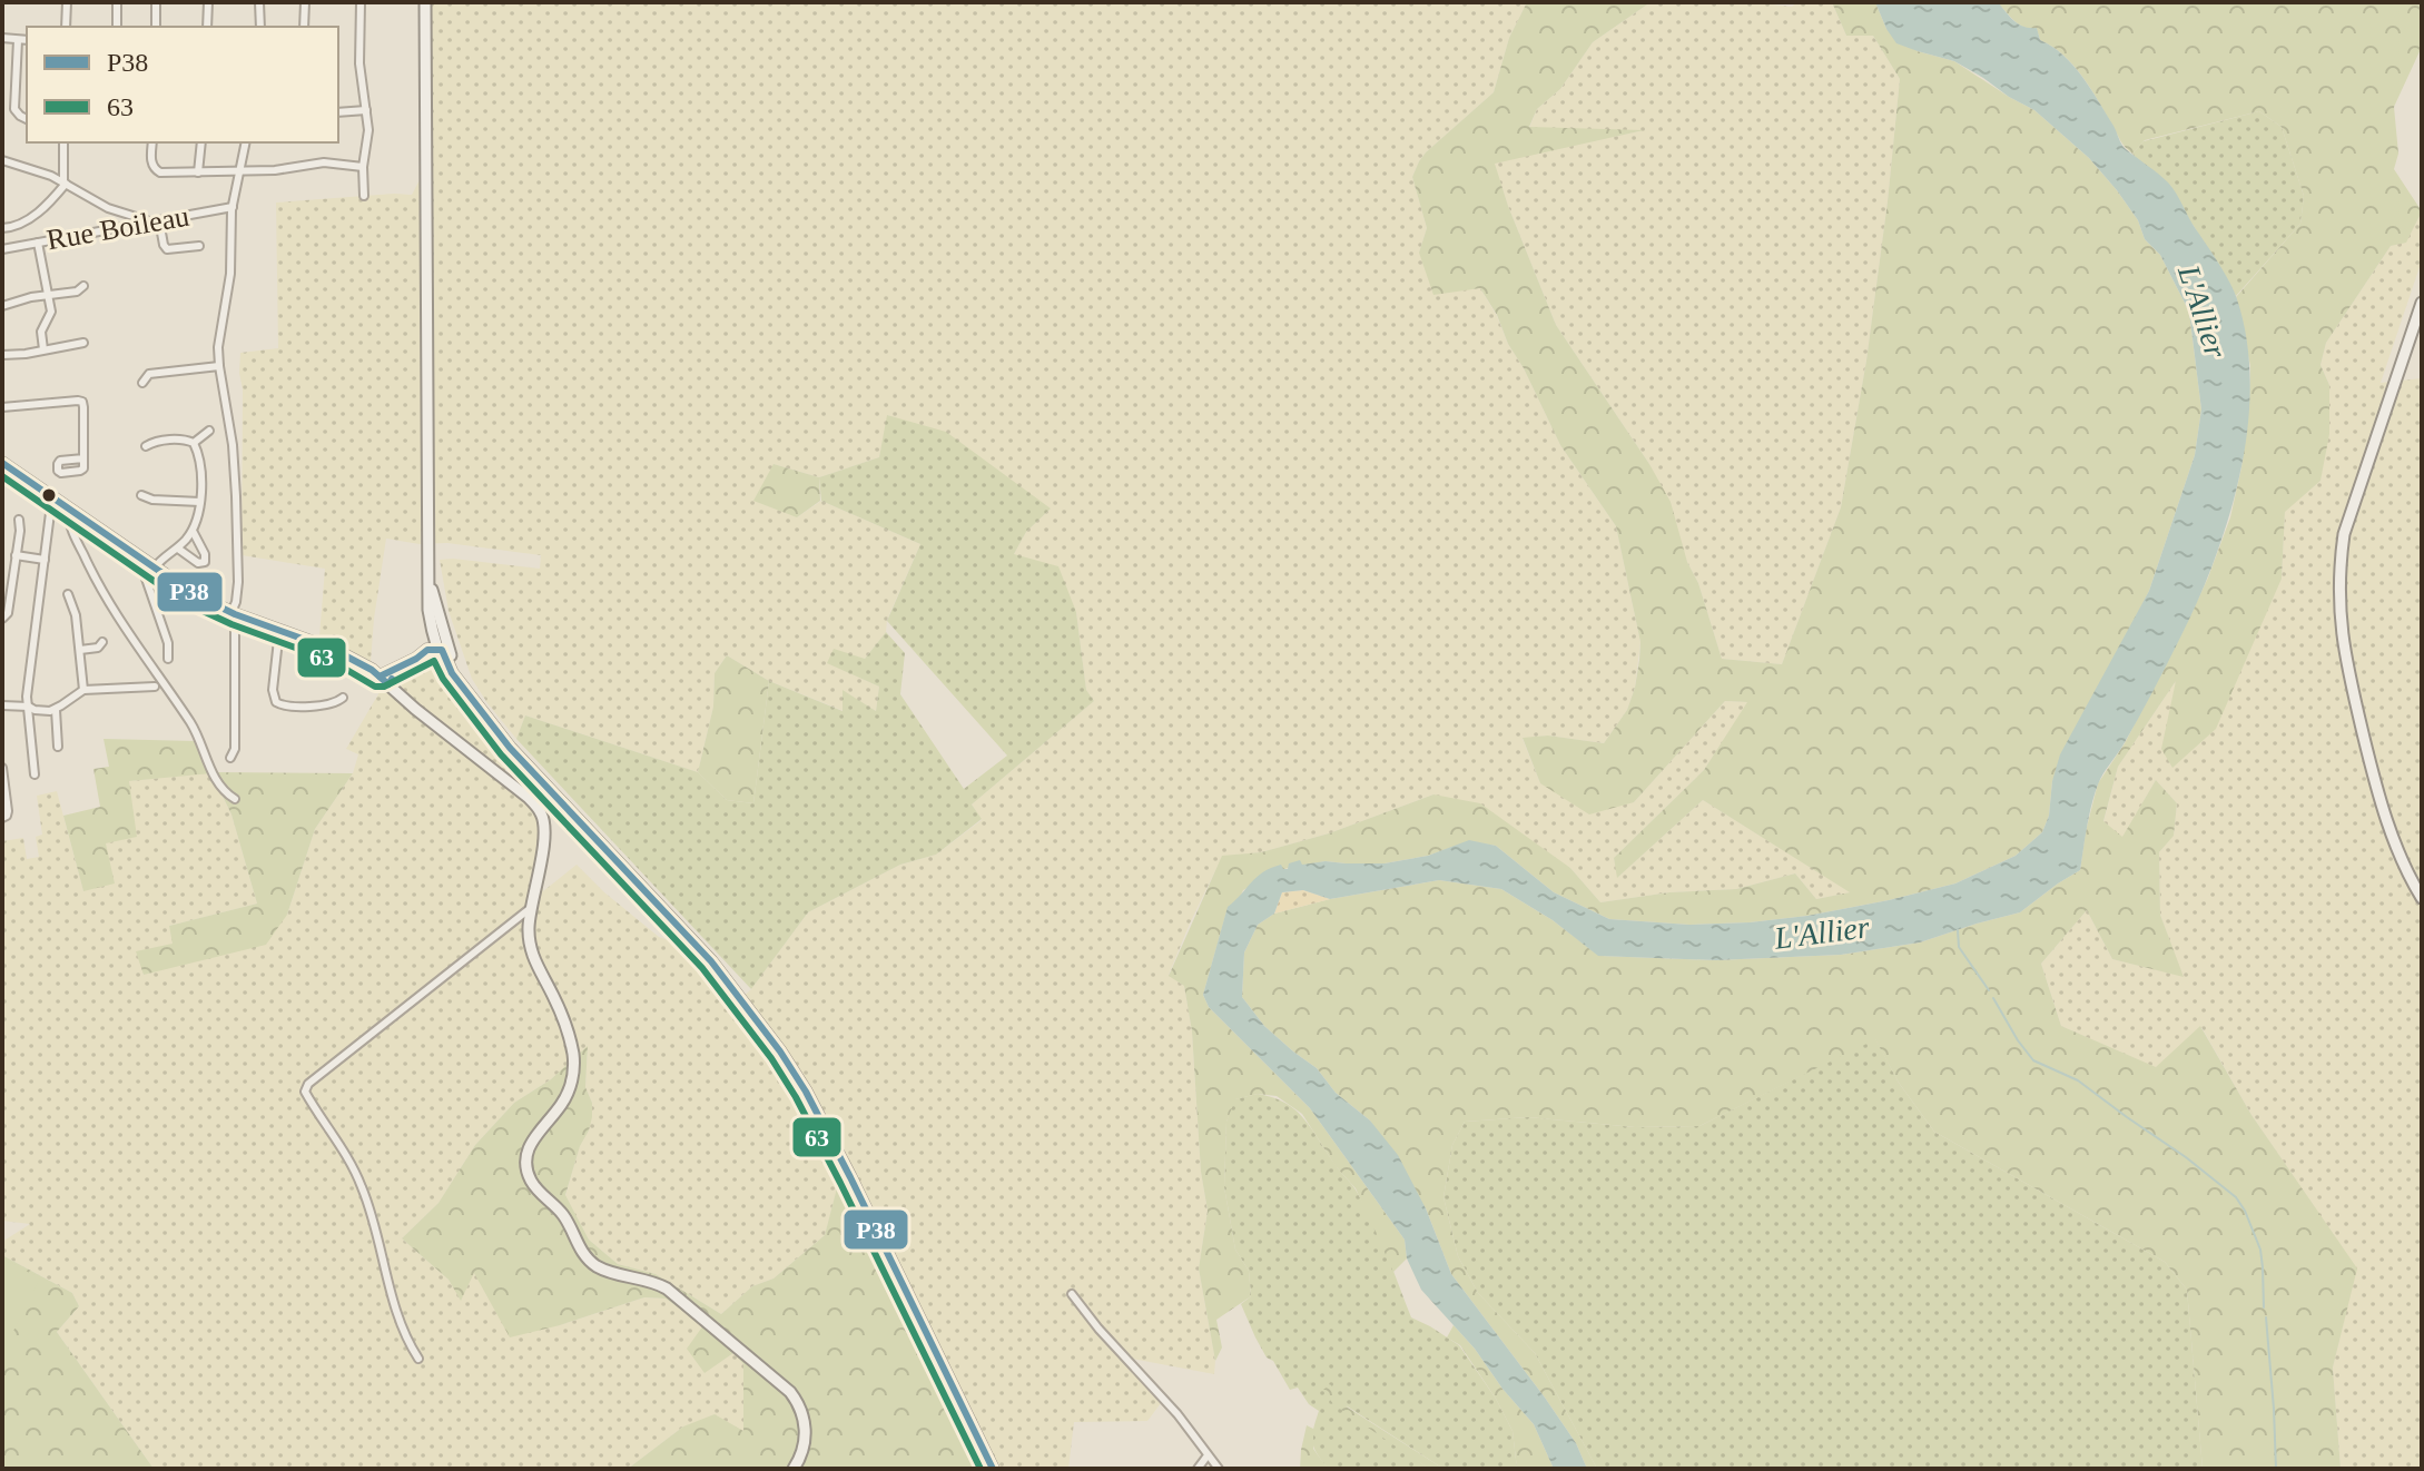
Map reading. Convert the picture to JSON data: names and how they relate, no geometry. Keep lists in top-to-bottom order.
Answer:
{
  "streets": {
    "street": ["Rue Boileau"]
  },
  "water": ["L'Allier"],
  "lines": ["transit line P38", "transit line 63"],
  "legend": ["P38", "63"]
}
